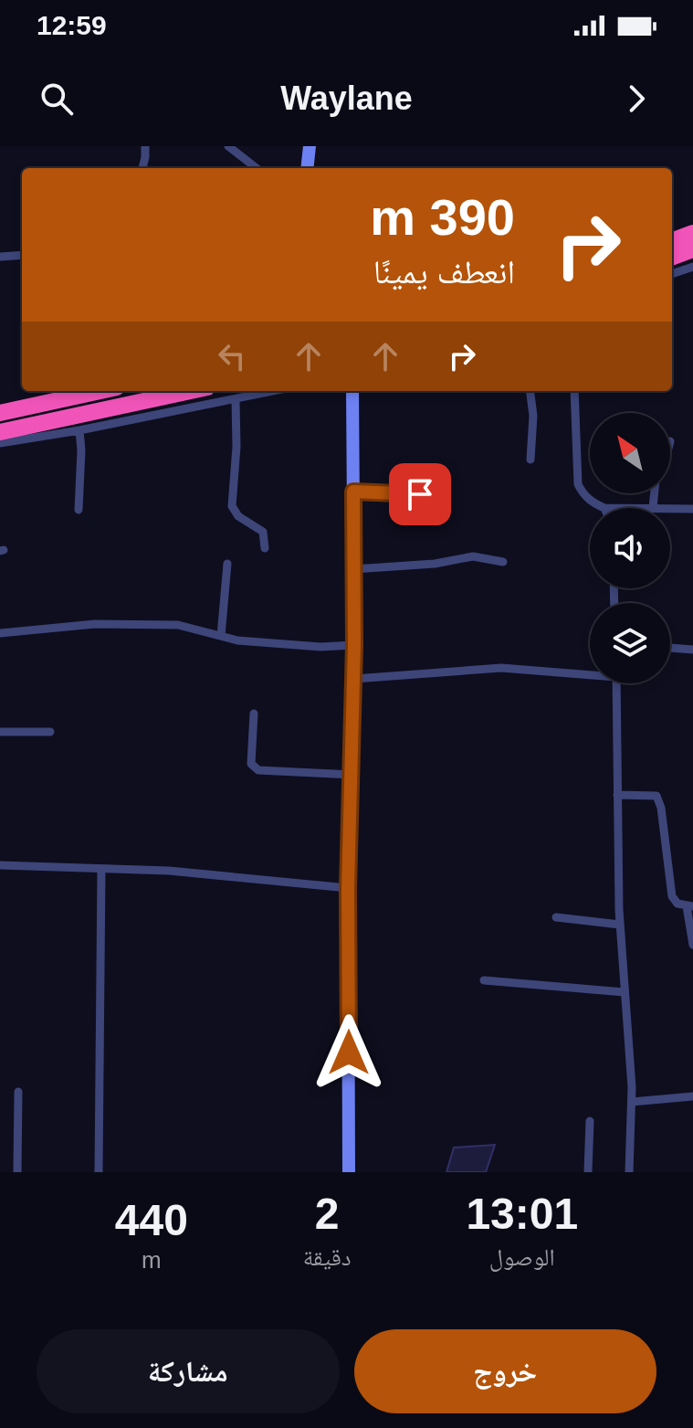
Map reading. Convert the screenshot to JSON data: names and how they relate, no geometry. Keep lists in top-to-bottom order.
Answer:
{
  "north": "top left",
  "page": {
    "status": "12:59",
    "header": "Waylane",
    "turn": ["390 m", "انعطف يمينًا"],
    "eta": [
      "13:01",
      "الوصول",
      "2",
      "دقيقة",
      "440",
      "m"
    ],
    "buttons": ["خروج", "مشاركة"]
  }
}
